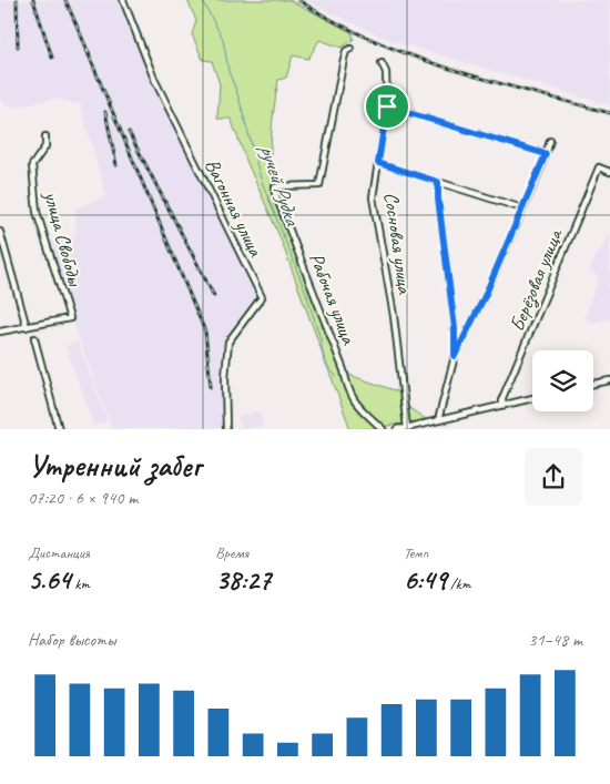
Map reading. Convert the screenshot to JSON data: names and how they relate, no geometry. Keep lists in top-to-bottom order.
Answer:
{
  "streets": {
    "street": [
      "Вагонная улица",
      "улица Свободы",
      "Сосновая улица",
      "Берёзовая улица",
      "Рабочая улица"
    ]
  },
  "water": ["ручей Рудка"],
  "page": {
    "heading": ["Утренний забег", "07:20 · 6 × 940 m"],
    "stats": [
      ["Дистанция", "5.64 km"],
      ["Время", "38:27"],
      ["Темп", "6:49 /km"]
    ],
    "chart": ["Набор высоты", "31–48 m"]
  }
}
